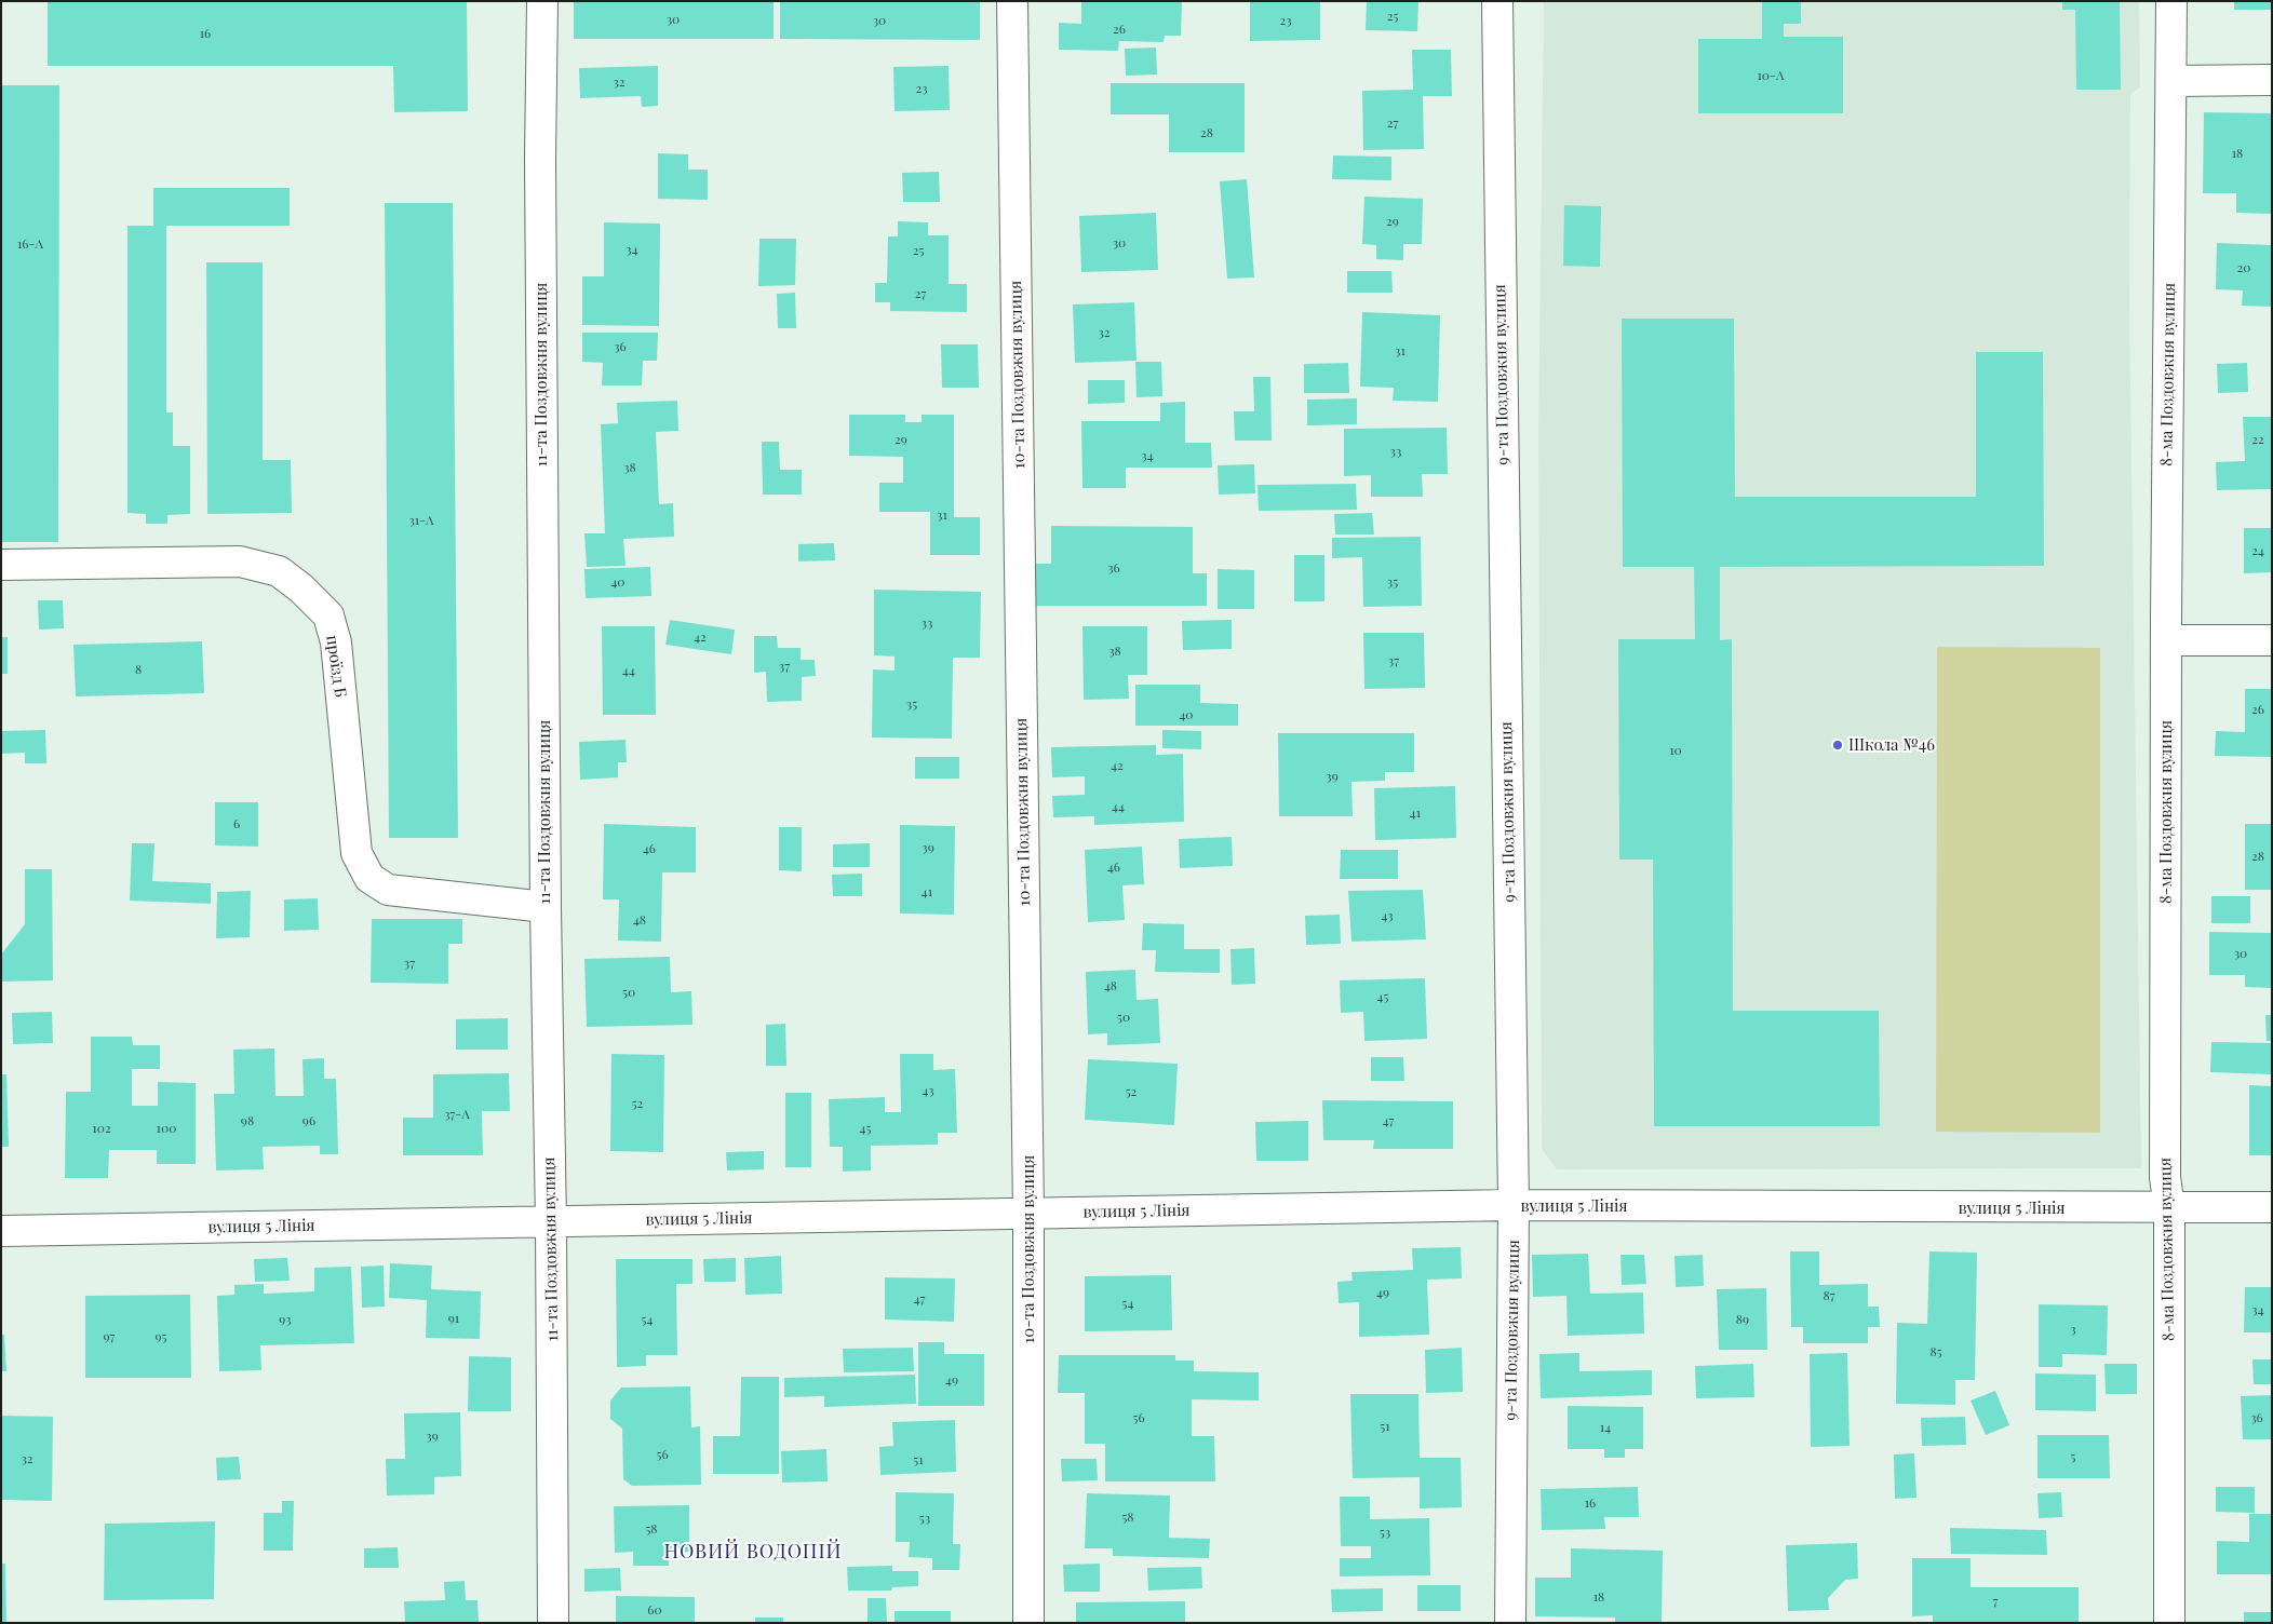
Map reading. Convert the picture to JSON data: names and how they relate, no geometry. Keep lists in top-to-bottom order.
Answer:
{
  "streets": {
    "street": [
      "11-та Поздовжня вулиця",
      "10-та Поздовжня вулиця",
      "9-та Поздовжня вулиця",
      "8-ма Поздовжня вулиця",
      "проїзд Б",
      "вулиця 5 Лінія"
    ]
  },
  "crossings": [
    ["11-та Поздовжня вулиця", "проїзд Б"],
    ["11-та Поздовжня вулиця", "вулиця 5 Лінія"],
    ["10-та Поздовжня вулиця", "вулиця 5 Лінія"],
    ["9-та Поздовжня вулиця", "вулиця 5 Лінія"],
    ["8-ма Поздовжня вулиця", "вулиця 5 Лінія"]
  ],
  "districts": ["НОВИЙ ВОДОПІЙ"],
  "places": ["Школа №46"],
  "house_numbers": [
    "25",
    "30",
    "30",
    "23",
    "26",
    "16",
    "10-А",
    "32",
    "23",
    "27",
    "28",
    "18",
    "29",
    "30",
    "16-А",
    "34",
    "25",
    "20",
    "27",
    "32",
    "36",
    "31",
    "29",
    "22",
    "33",
    "34",
    "38",
    "31",
    "31-А",
    "24",
    "36",
    "40",
    "35",
    "33",
    "42",
    "38",
    "37",
    "37",
    "8",
    "44",
    "35",
    "26",
    "40",
    "10",
    "42",
    "39",
    "44",
    "41",
    "6",
    "39",
    "46",
    "28",
    "46",
    "41",
    "43",
    "48",
    "30",
    "37",
    "48",
    "50",
    "45",
    "50",
    "43",
    "52",
    "52",
    "37-А",
    "98",
    "96",
    "47",
    "102",
    "100",
    "45",
    "49",
    "87",
    "47",
    "54",
    "34",
    "91",
    "93",
    "54",
    "89",
    "3",
    "97",
    "95",
    "85",
    "49",
    "56",
    "36",
    "51",
    "14",
    "39",
    "56",
    "5",
    "32",
    "51",
    "16",
    "58",
    "53",
    "58",
    "53",
    "18",
    "7",
    "60"
  ]
}
